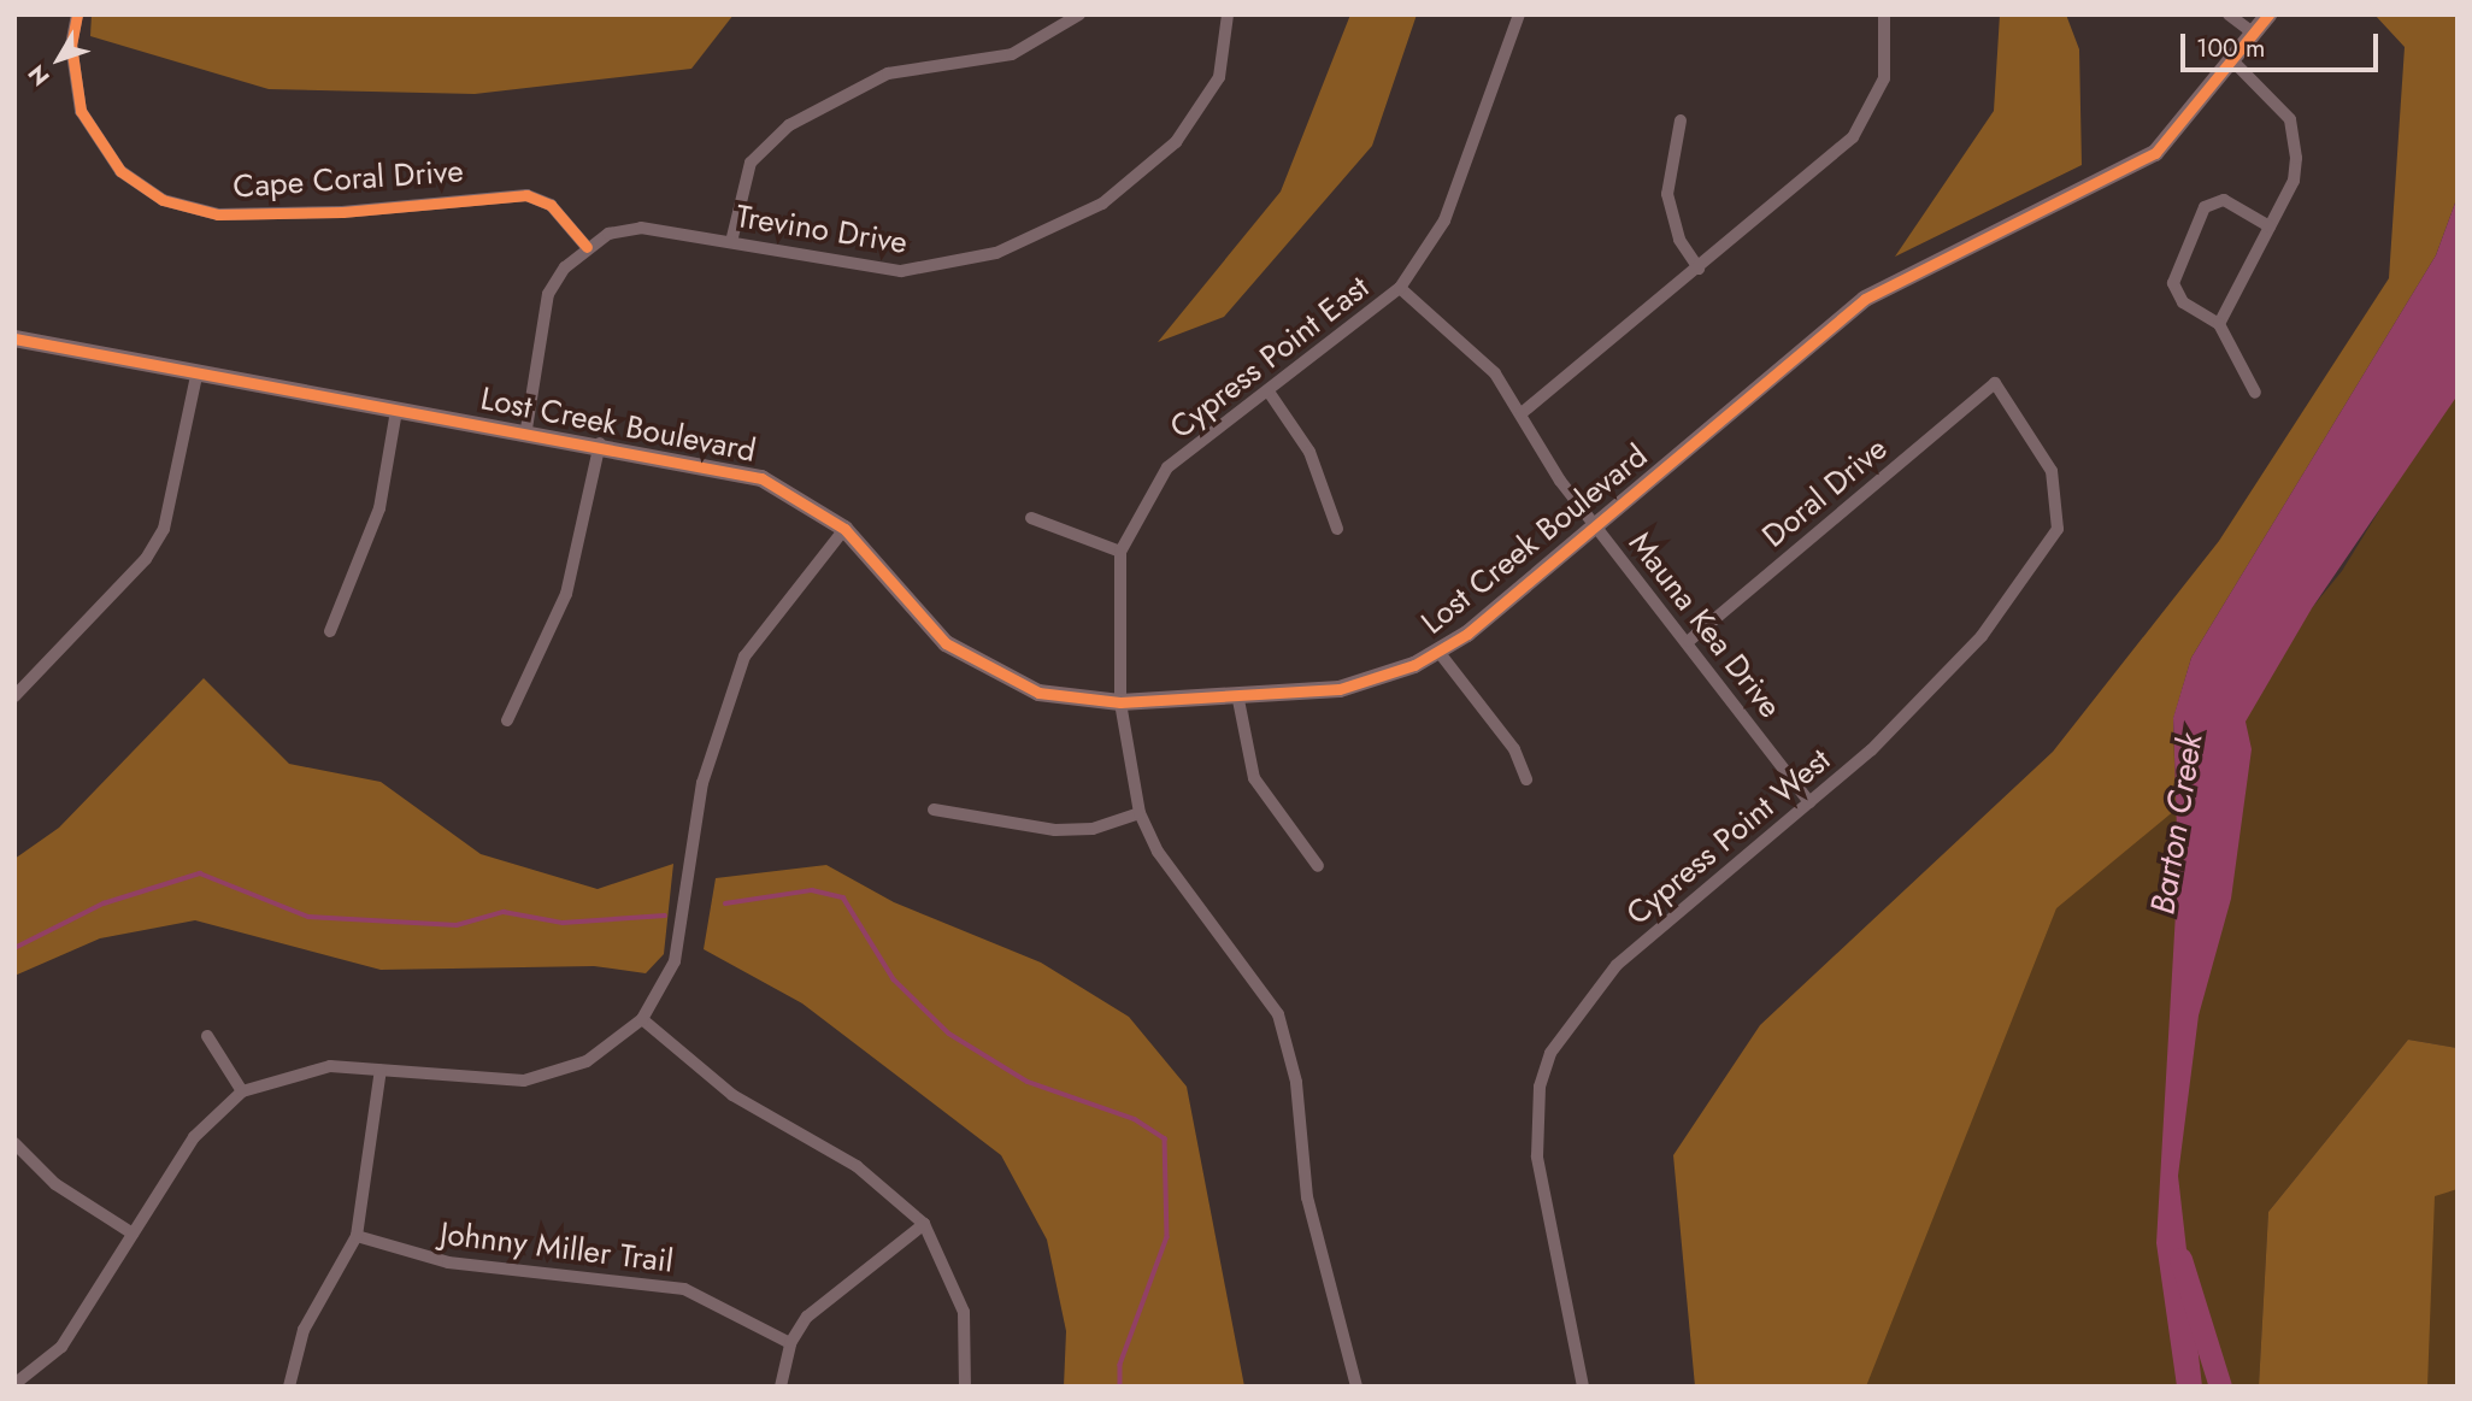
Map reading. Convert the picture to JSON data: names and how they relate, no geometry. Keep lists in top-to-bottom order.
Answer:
{
  "streets": {
    "street": [
      "Cape Coral Drive",
      "Trevino Drive",
      "Cypress Point East",
      "Lost Creek Boulevard",
      "Doral Drive",
      "Mauna Kea Drive",
      "Cypress Point West",
      "Johnny Miller Trail"
    ]
  },
  "crossings": [
    ["Cape Coral Drive", "Trevino Drive"],
    ["Cypress Point East", "Lost Creek Boulevard"],
    ["Cypress Point East", "Mauna Kea Drive"],
    ["Lost Creek Boulevard", "Mauna Kea Drive"],
    ["Doral Drive", "Mauna Kea Drive"],
    ["Doral Drive", "Cypress Point West"],
    ["Mauna Kea Drive", "Cypress Point West"]
  ],
  "water": ["Barton Creek"],
  "scale_bar": "100 m",
  "north": "bottom left"
}
